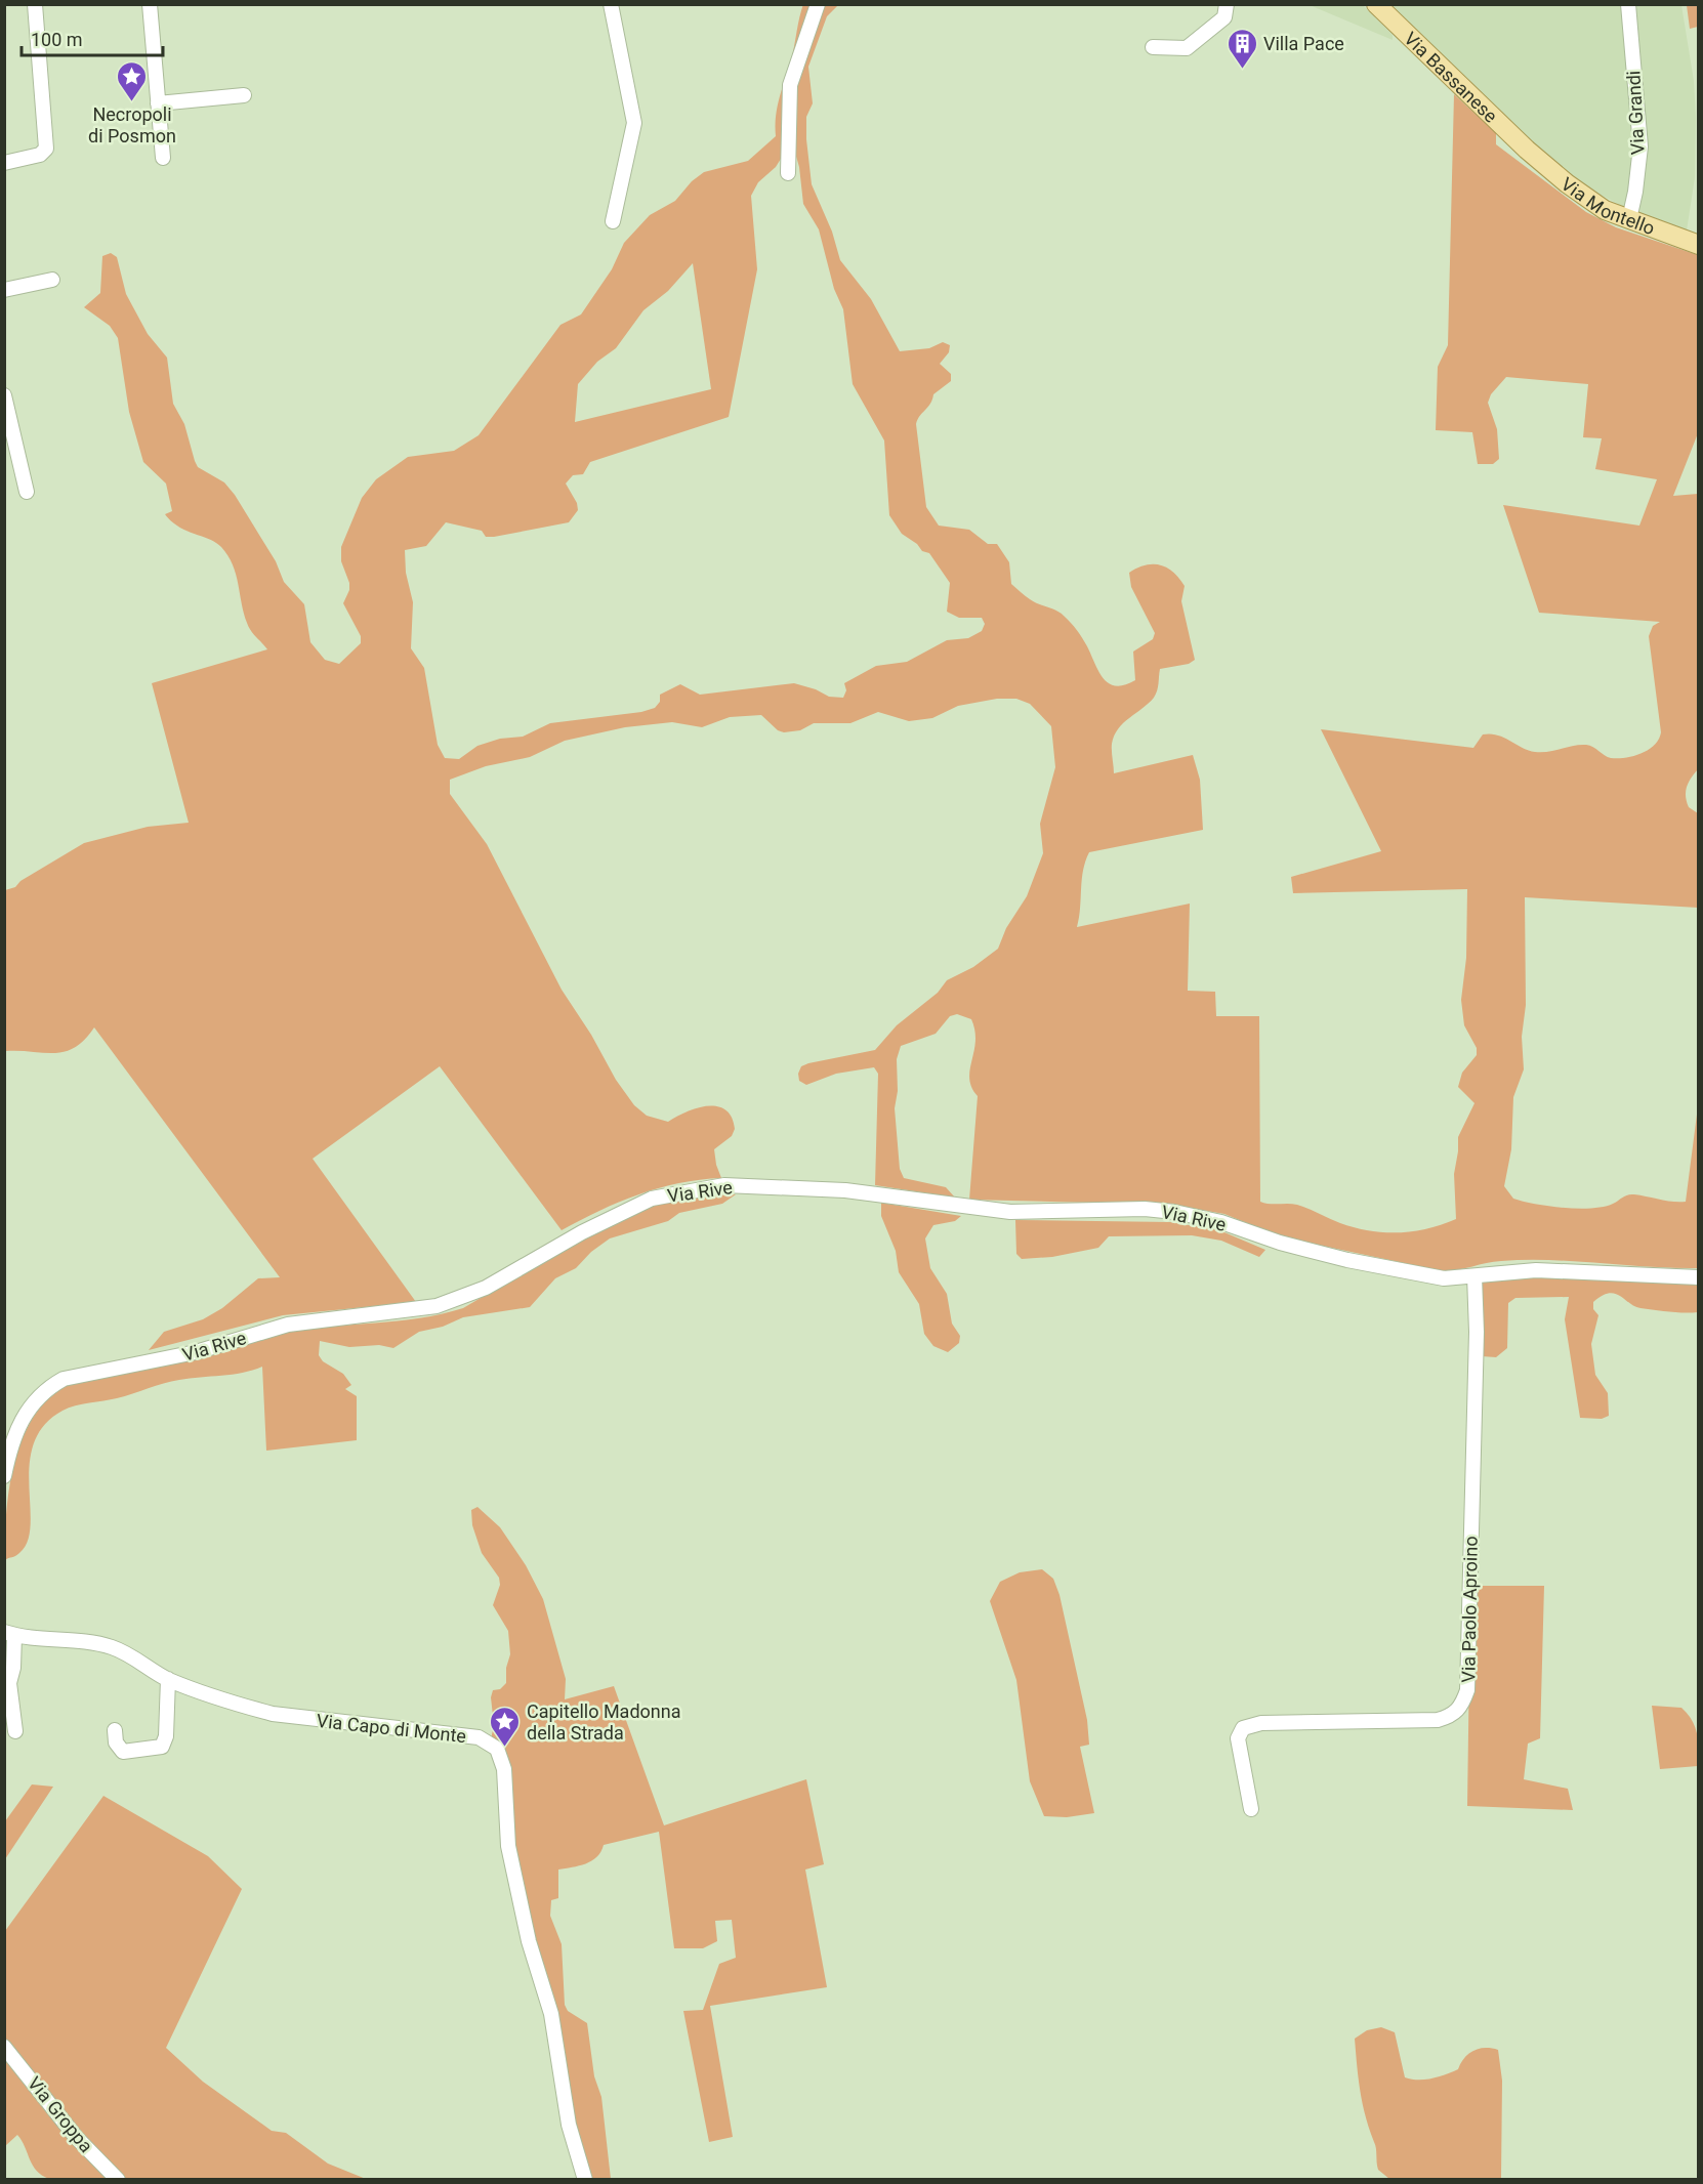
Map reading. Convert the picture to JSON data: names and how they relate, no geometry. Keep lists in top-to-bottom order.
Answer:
{
  "streets": {
    "main road": ["Via Bassanese", "Via Montello"],
    "street": [
      "Via Grandi",
      "Via Rive",
      "Via Paolo Aproino",
      "Via Capo di Monte",
      "Via Groppa"
    ]
  },
  "crossings": [
    ["Via Bassanese", "Via Montello"],
    ["Via Grandi", "Via Montello"],
    ["Via Rive", "Via Paolo Aproino"]
  ],
  "places": {
    "building": ["Villa Pace"],
    "place": ["Necropoli di Posmon", "Capitello Madonna della Strada"]
  },
  "scale_bar": "100 m"
}
